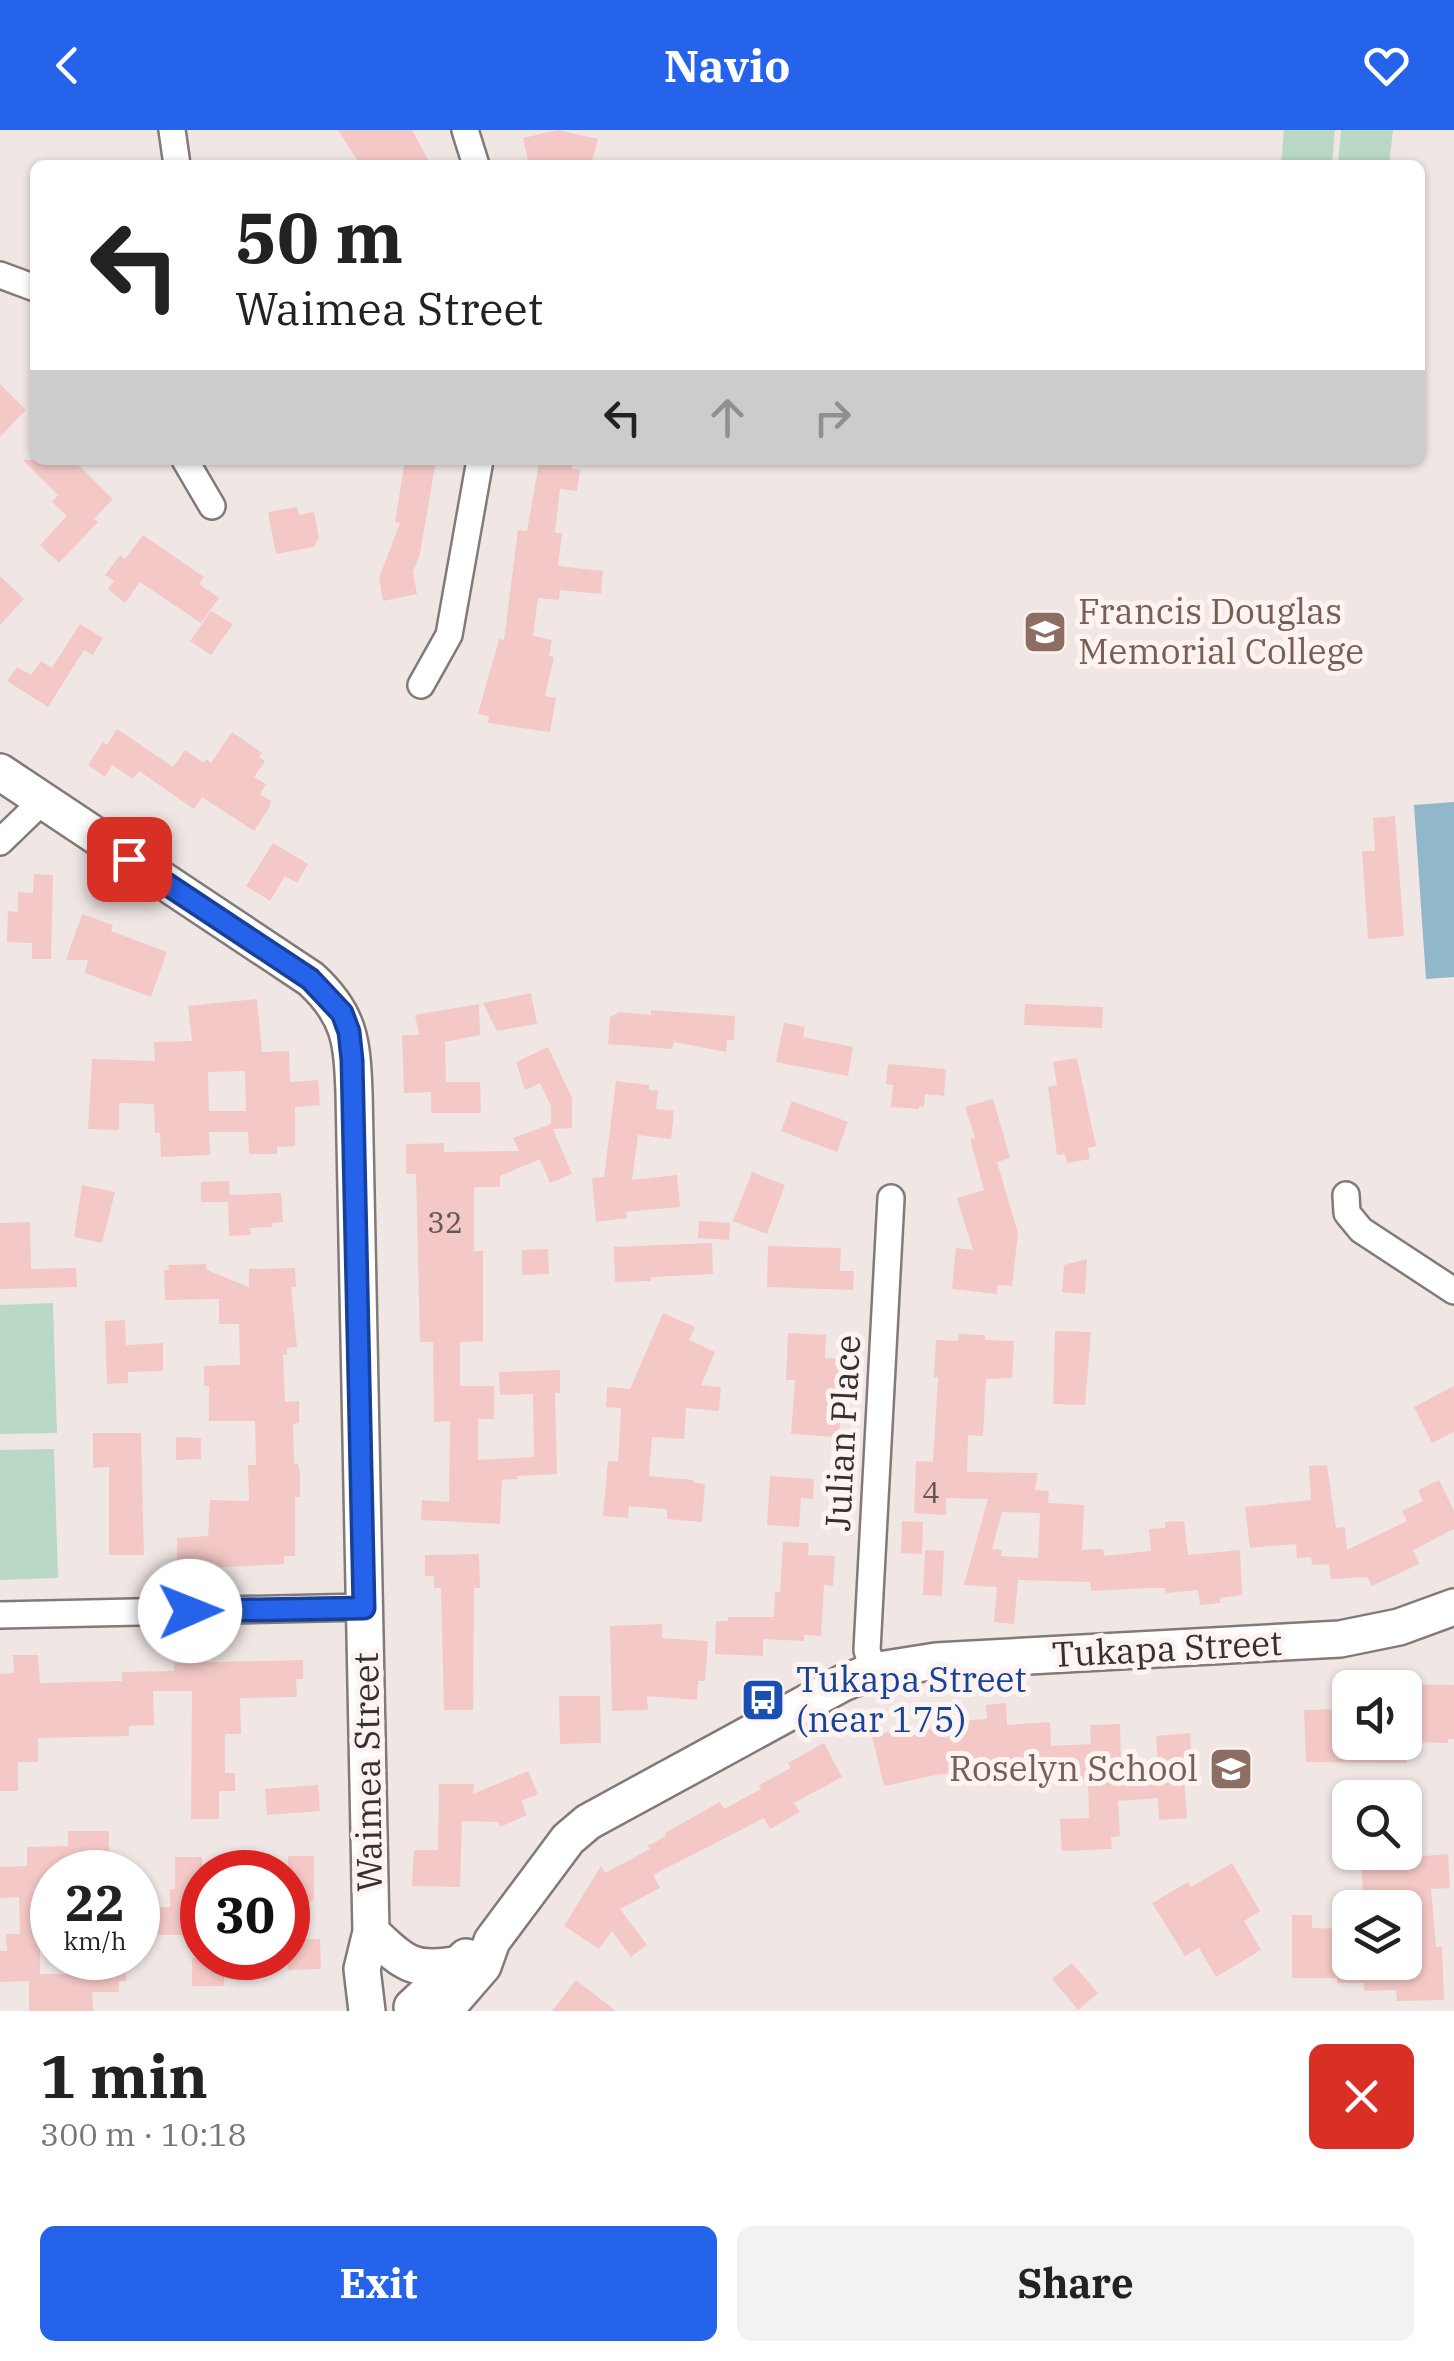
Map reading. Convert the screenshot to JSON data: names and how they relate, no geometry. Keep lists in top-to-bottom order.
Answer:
{
  "streets": {
    "main road": ["Tukapa Street", "Waimea Street"],
    "street": ["Julian Place"]
  },
  "crossings": [
    ["Julian Place", "Tukapa Street"],
    ["Tukapa Street", "Waimea Street"]
  ],
  "places": {
    "school or university": ["Francis Douglas Memorial College", "Roselyn School"],
    "bus stop": ["Tukapa Street (near 175)"]
  },
  "house_numbers": ["32", "4"],
  "page": {
    "header": "Navio",
    "turn": ["50 m", "Waimea Street"],
    "speed": "22 km/h",
    "limit": "30",
    "heading": ["1 min", "300 m · 10:18"],
    "buttons": ["Exit", "Share"]
  }
}
